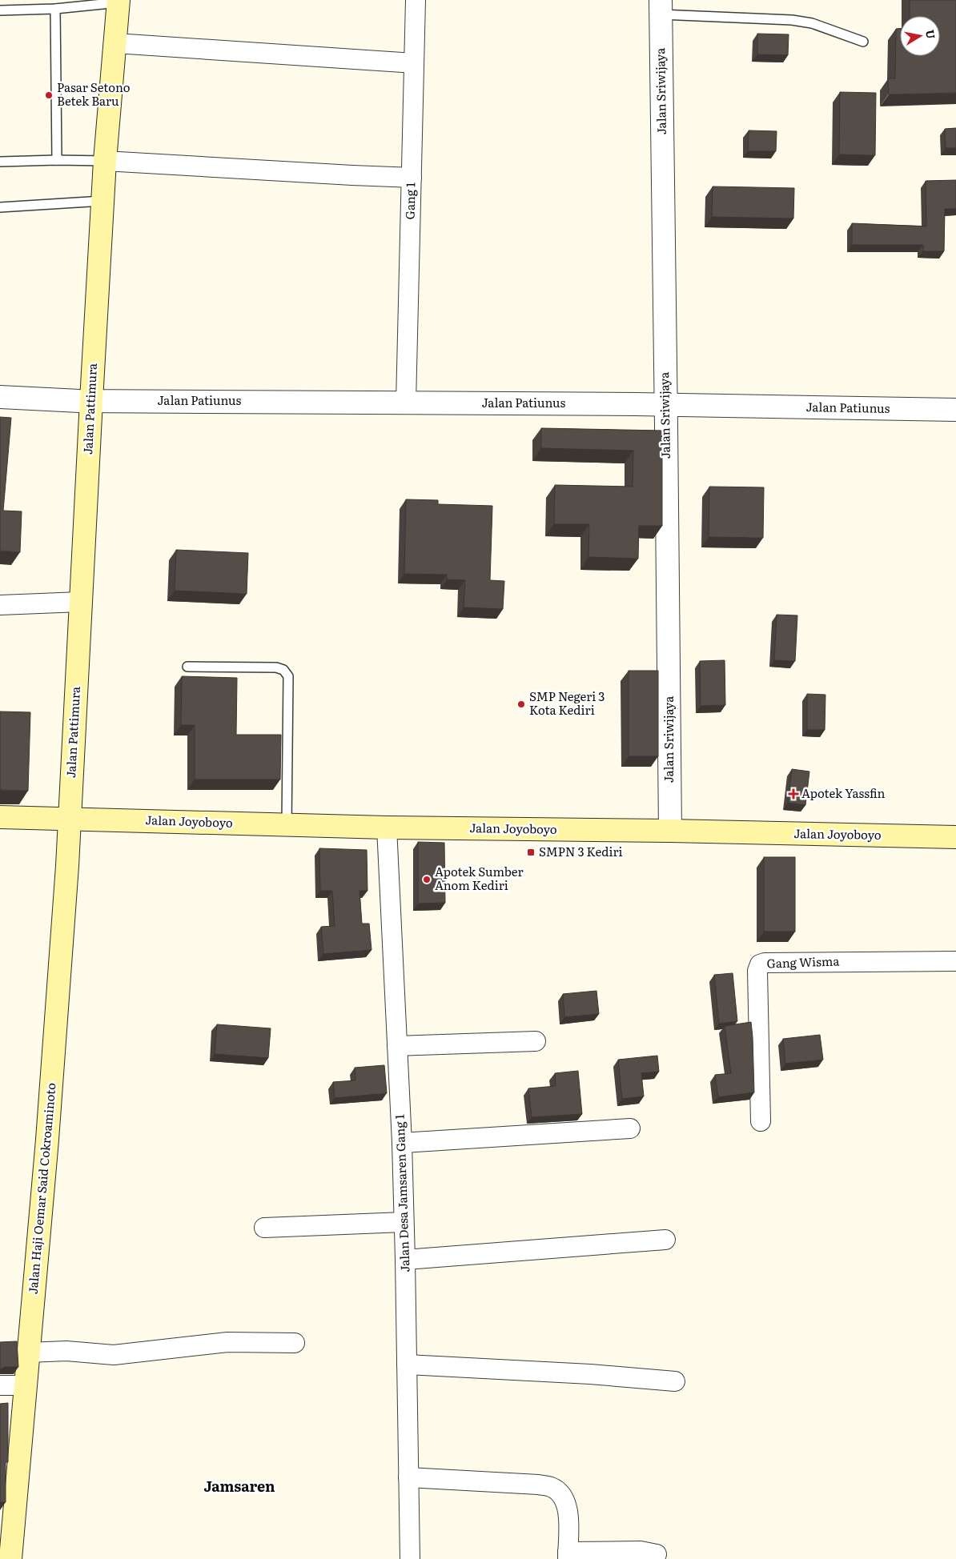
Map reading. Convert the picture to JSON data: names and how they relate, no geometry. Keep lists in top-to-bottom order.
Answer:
{
  "streets": {
    "main road": ["Jalan Pattimura", "Jalan Joyoboyo", "Jalan Haji Oemar Said Cokroaminoto"],
    "street": [
      "Jalan Sriwijaya",
      "Gang 1",
      "Jalan Patiunus",
      "Gang Wisma",
      "Jalan Desa Jamsaren Gang 1"
    ]
  },
  "crossings": [
    ["Jalan Sriwijaya", "Jalan Patiunus"],
    ["Jalan Sriwijaya", "Jalan Joyoboyo"],
    ["Gang 1", "Jalan Patiunus"],
    ["Jalan Patiunus", "Jalan Pattimura"],
    ["Jalan Pattimura", "Jalan Joyoboyo"],
    ["Jalan Pattimura", "Jalan Haji Oemar Said Cokroaminoto"],
    ["Jalan Joyoboyo", "Jalan Haji Oemar Said Cokroaminoto"],
    ["Jalan Joyoboyo", "Jalan Desa Jamsaren Gang 1"]
  ],
  "districts": ["Jamsaren"],
  "places": {
    "other": ["Pasar Setono Betek Baru", "SMP Negeri 3 Kota Kediri", "Apotek Sumber Anom Kediri"],
    "health": ["Apotek Yassfin"],
    "transit": ["SMPN 3 Kediri"]
  },
  "north": "right"
}
